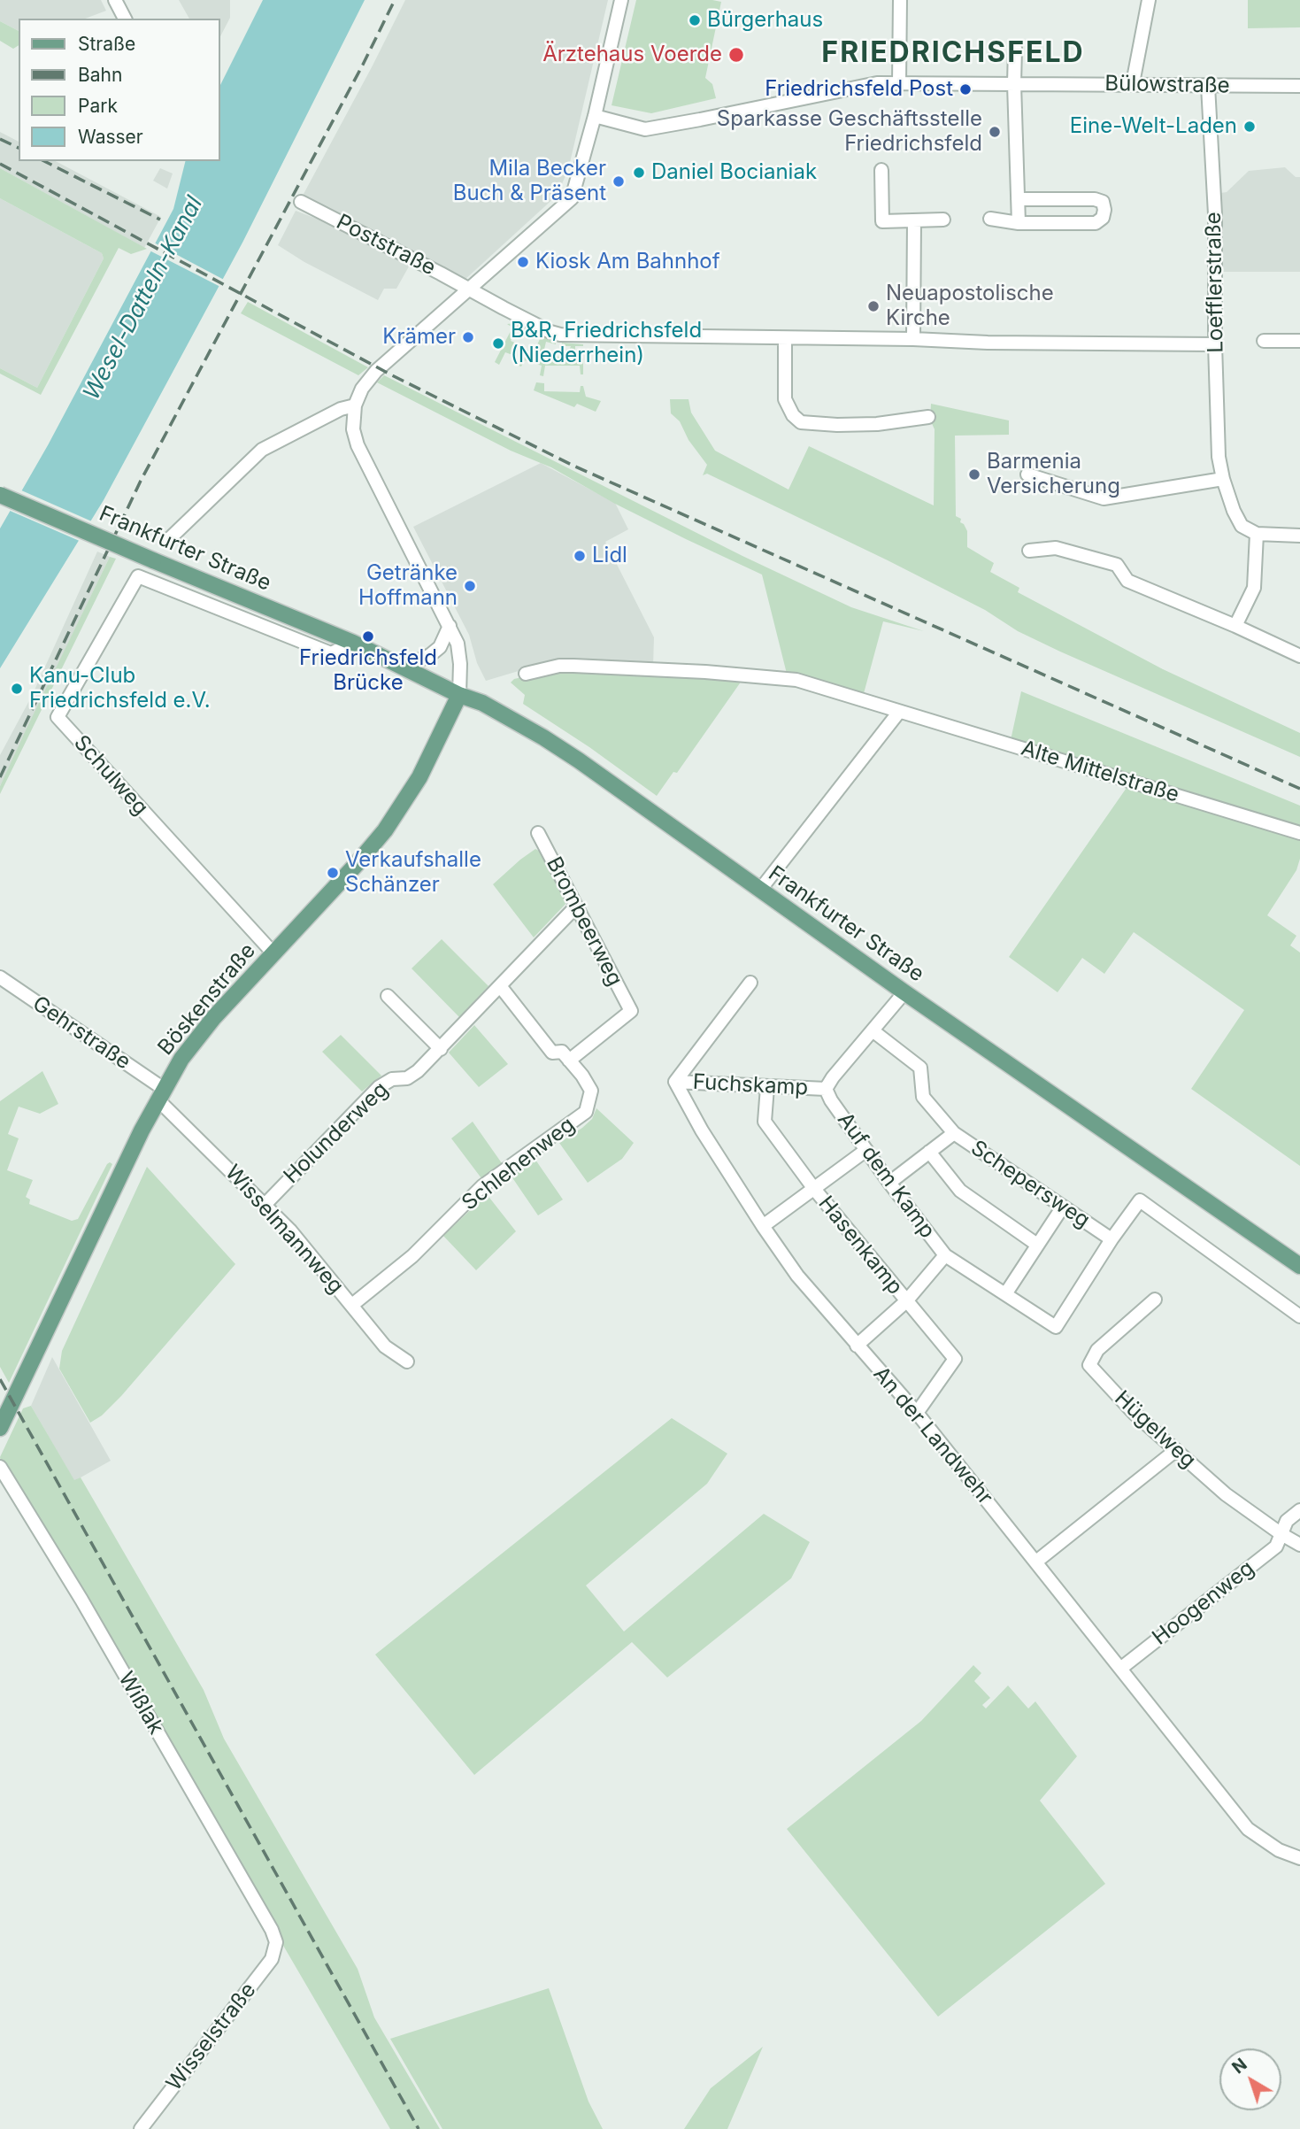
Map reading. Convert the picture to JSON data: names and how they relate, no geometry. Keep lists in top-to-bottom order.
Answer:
{
  "streets": {
    "main road": ["Frankfurter Straße", "Böskenstraße"],
    "street": [
      "Bülowstraße",
      "Poststraße",
      "Loefflerstraße",
      "Alte Mittelstraße",
      "Schulweg",
      "Brombeerweg",
      "Gehrstraße",
      "Fuchskamp",
      "Holunderweg",
      "Schlehenweg",
      "Auf dem Kamp",
      "Schepersweg",
      "Wisselmannweg",
      "Hasenkamp",
      "Hügelweg",
      "An der Landwehr",
      "Hoogenweg",
      "Wißlak",
      "Wisselstraße"
    ]
  },
  "crossings": [
    ["Bülowstraße", "Loefflerstraße"],
    ["Poststraße", "Loefflerstraße"],
    ["Frankfurter Straße", "Schulweg"],
    ["Frankfurter Straße", "Böskenstraße"],
    ["Frankfurter Straße", "Auf dem Kamp"],
    ["Schulweg", "Böskenstraße"],
    ["Brombeerweg", "Holunderweg"],
    ["Brombeerweg", "Schlehenweg"],
    ["Böskenstraße", "Gehrstraße"],
    ["Böskenstraße", "Wisselmannweg"],
    ["Gehrstraße", "Wisselmannweg"],
    ["Fuchskamp", "Auf dem Kamp"],
    ["Fuchskamp", "Hasenkamp"],
    ["Fuchskamp", "An der Landwehr"],
    ["Holunderweg", "Schlehenweg"],
    ["Holunderweg", "Wisselmannweg"],
    ["Schlehenweg", "Wisselmannweg"],
    ["Auf dem Kamp", "Schepersweg"],
    ["Auf dem Kamp", "Hasenkamp"],
    ["Hasenkamp", "An der Landwehr"],
    ["Hügelweg", "Hoogenweg"],
    ["An der Landwehr", "Hoogenweg"],
    ["Wißlak", "Wisselstraße"]
  ],
  "districts": ["FRIEDRICHSFELD"],
  "water": ["Wesel-Datteln-Kanal"],
  "places": [
    "Bürgerhaus",
    "Ärztehaus Voerde",
    "Friedrichsfeld Post",
    "Eine-Welt-Laden",
    "Sparkasse Geschäftsstelle Friedrichsfeld",
    "Daniel Bocianiak",
    "Mila Becker Buch & Präsent",
    "Kiosk Am Bahnhof",
    "Neuapostolische Kirche",
    "Krämer",
    "B&R, Friedrichsfeld (Niederrhein)",
    "Barmenia Versicherung",
    "Lidl",
    "Getränke Hoffmann",
    "Friedrichsfeld Brücke",
    "Kanu-Club Friedrichsfeld e.V.",
    "Verkaufshalle Schänzer"
  ],
  "legend": [
    "Straße",
    "Bahn",
    "Park",
    "Wasser"
  ],
  "north": "top left"
}
